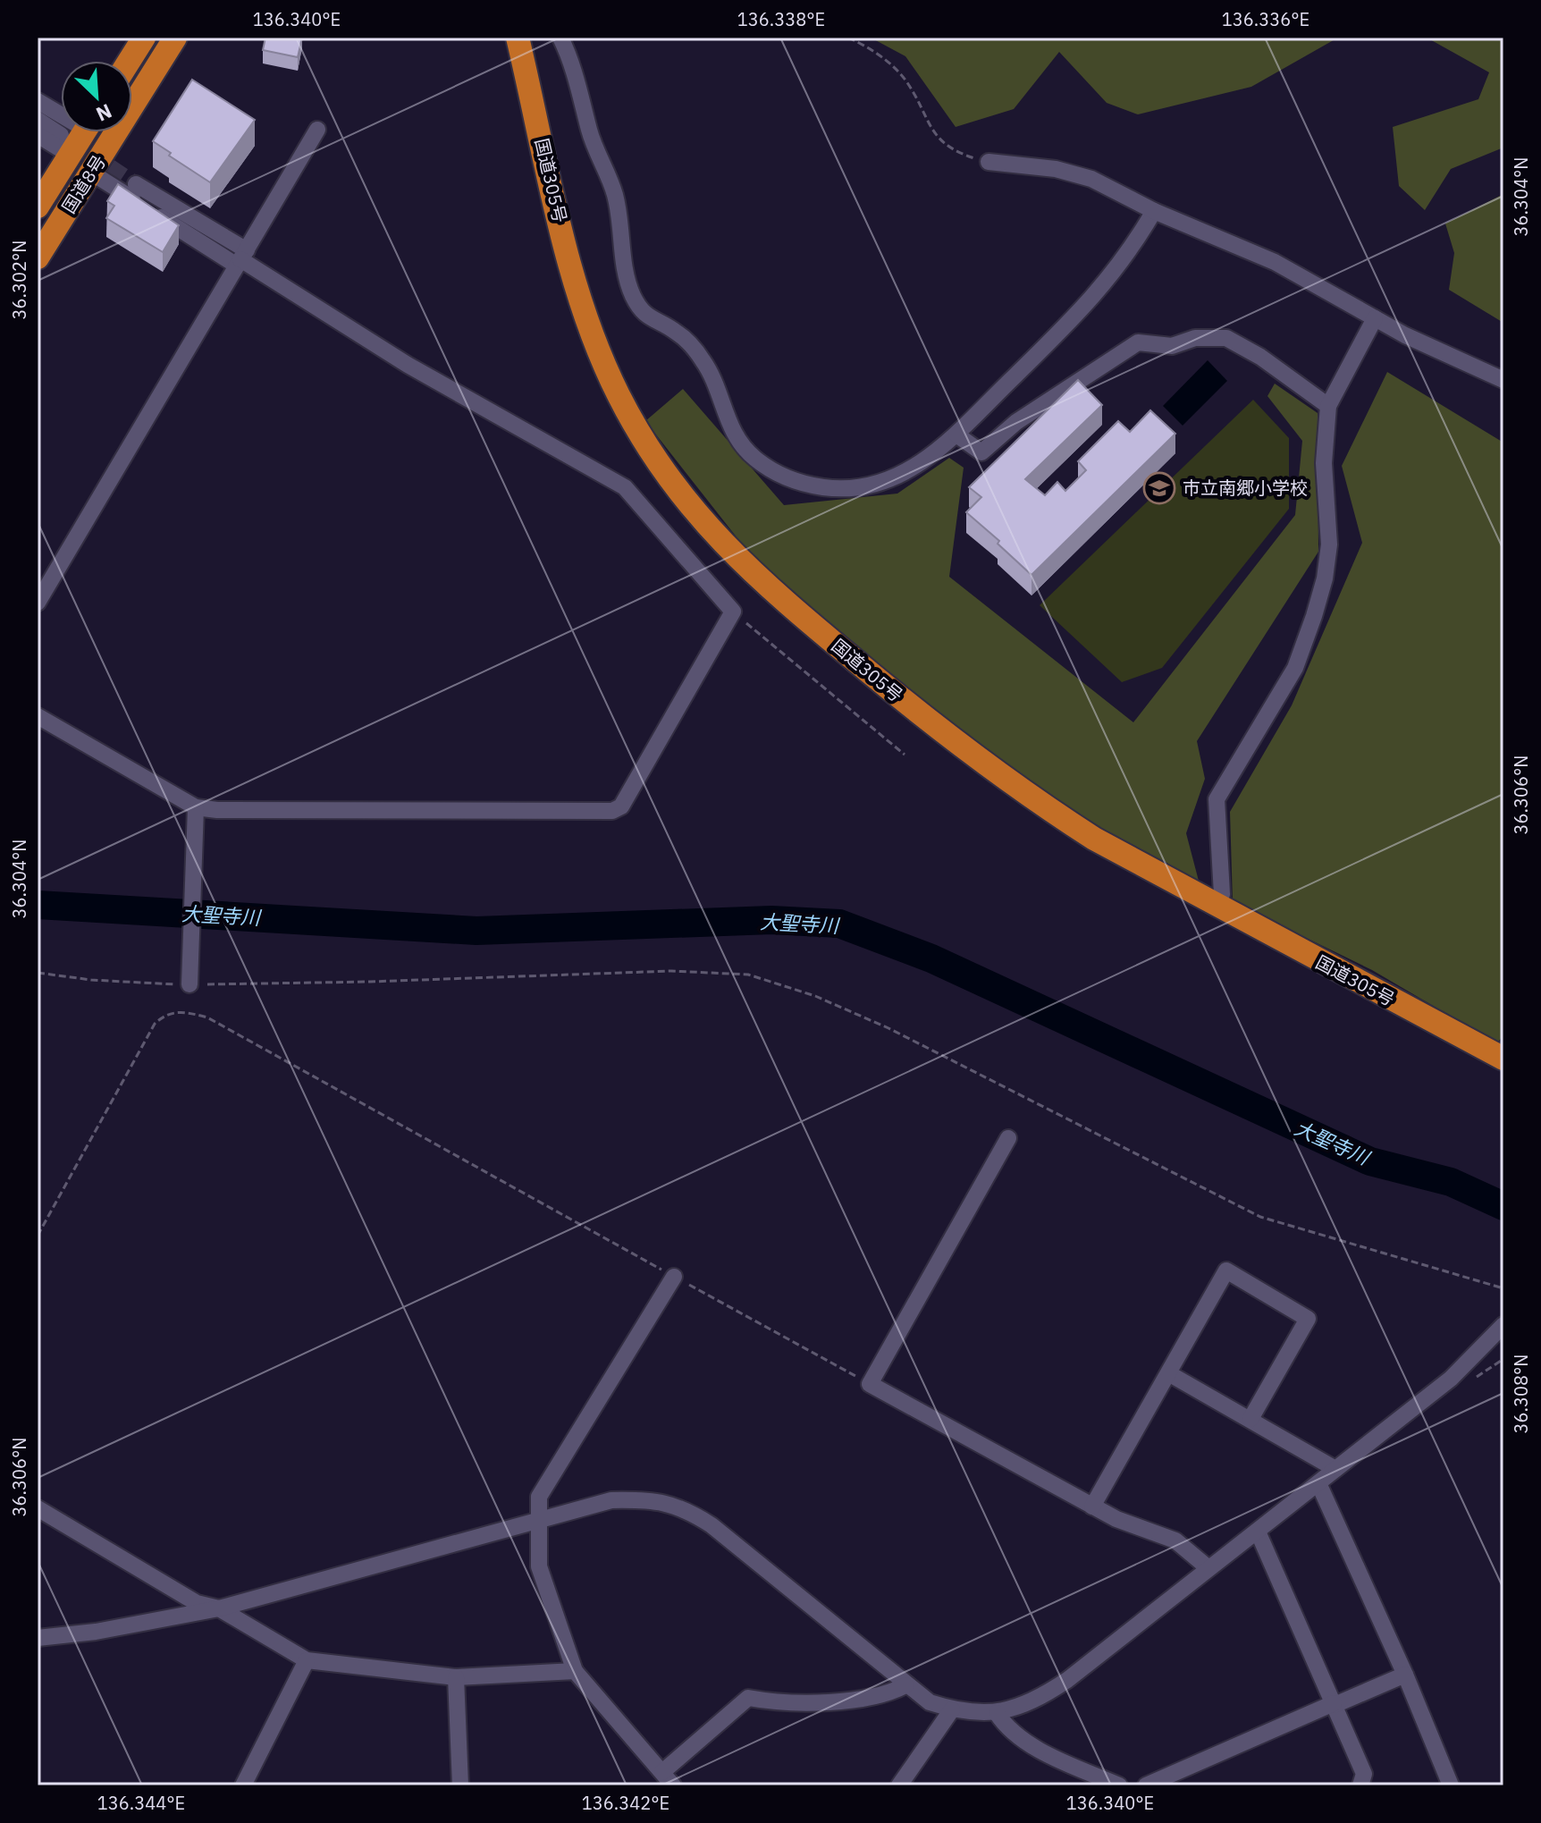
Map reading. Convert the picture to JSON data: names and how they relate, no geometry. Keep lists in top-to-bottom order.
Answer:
{
  "streets": {
    "highway": ["国道305号", "国道8号"]
  },
  "water": ["大聖寺川"],
  "places": {
    "school or university": ["市立南郷小学校"]
  },
  "north": "bottom right",
  "coordinates": [
    "136.340°E",
    "136.338°E",
    "136.336°E",
    "36.304°N",
    "36.302°N",
    "36.306°N",
    "36.308°N",
    "136.344°E",
    "136.342°E"
  ]
}
